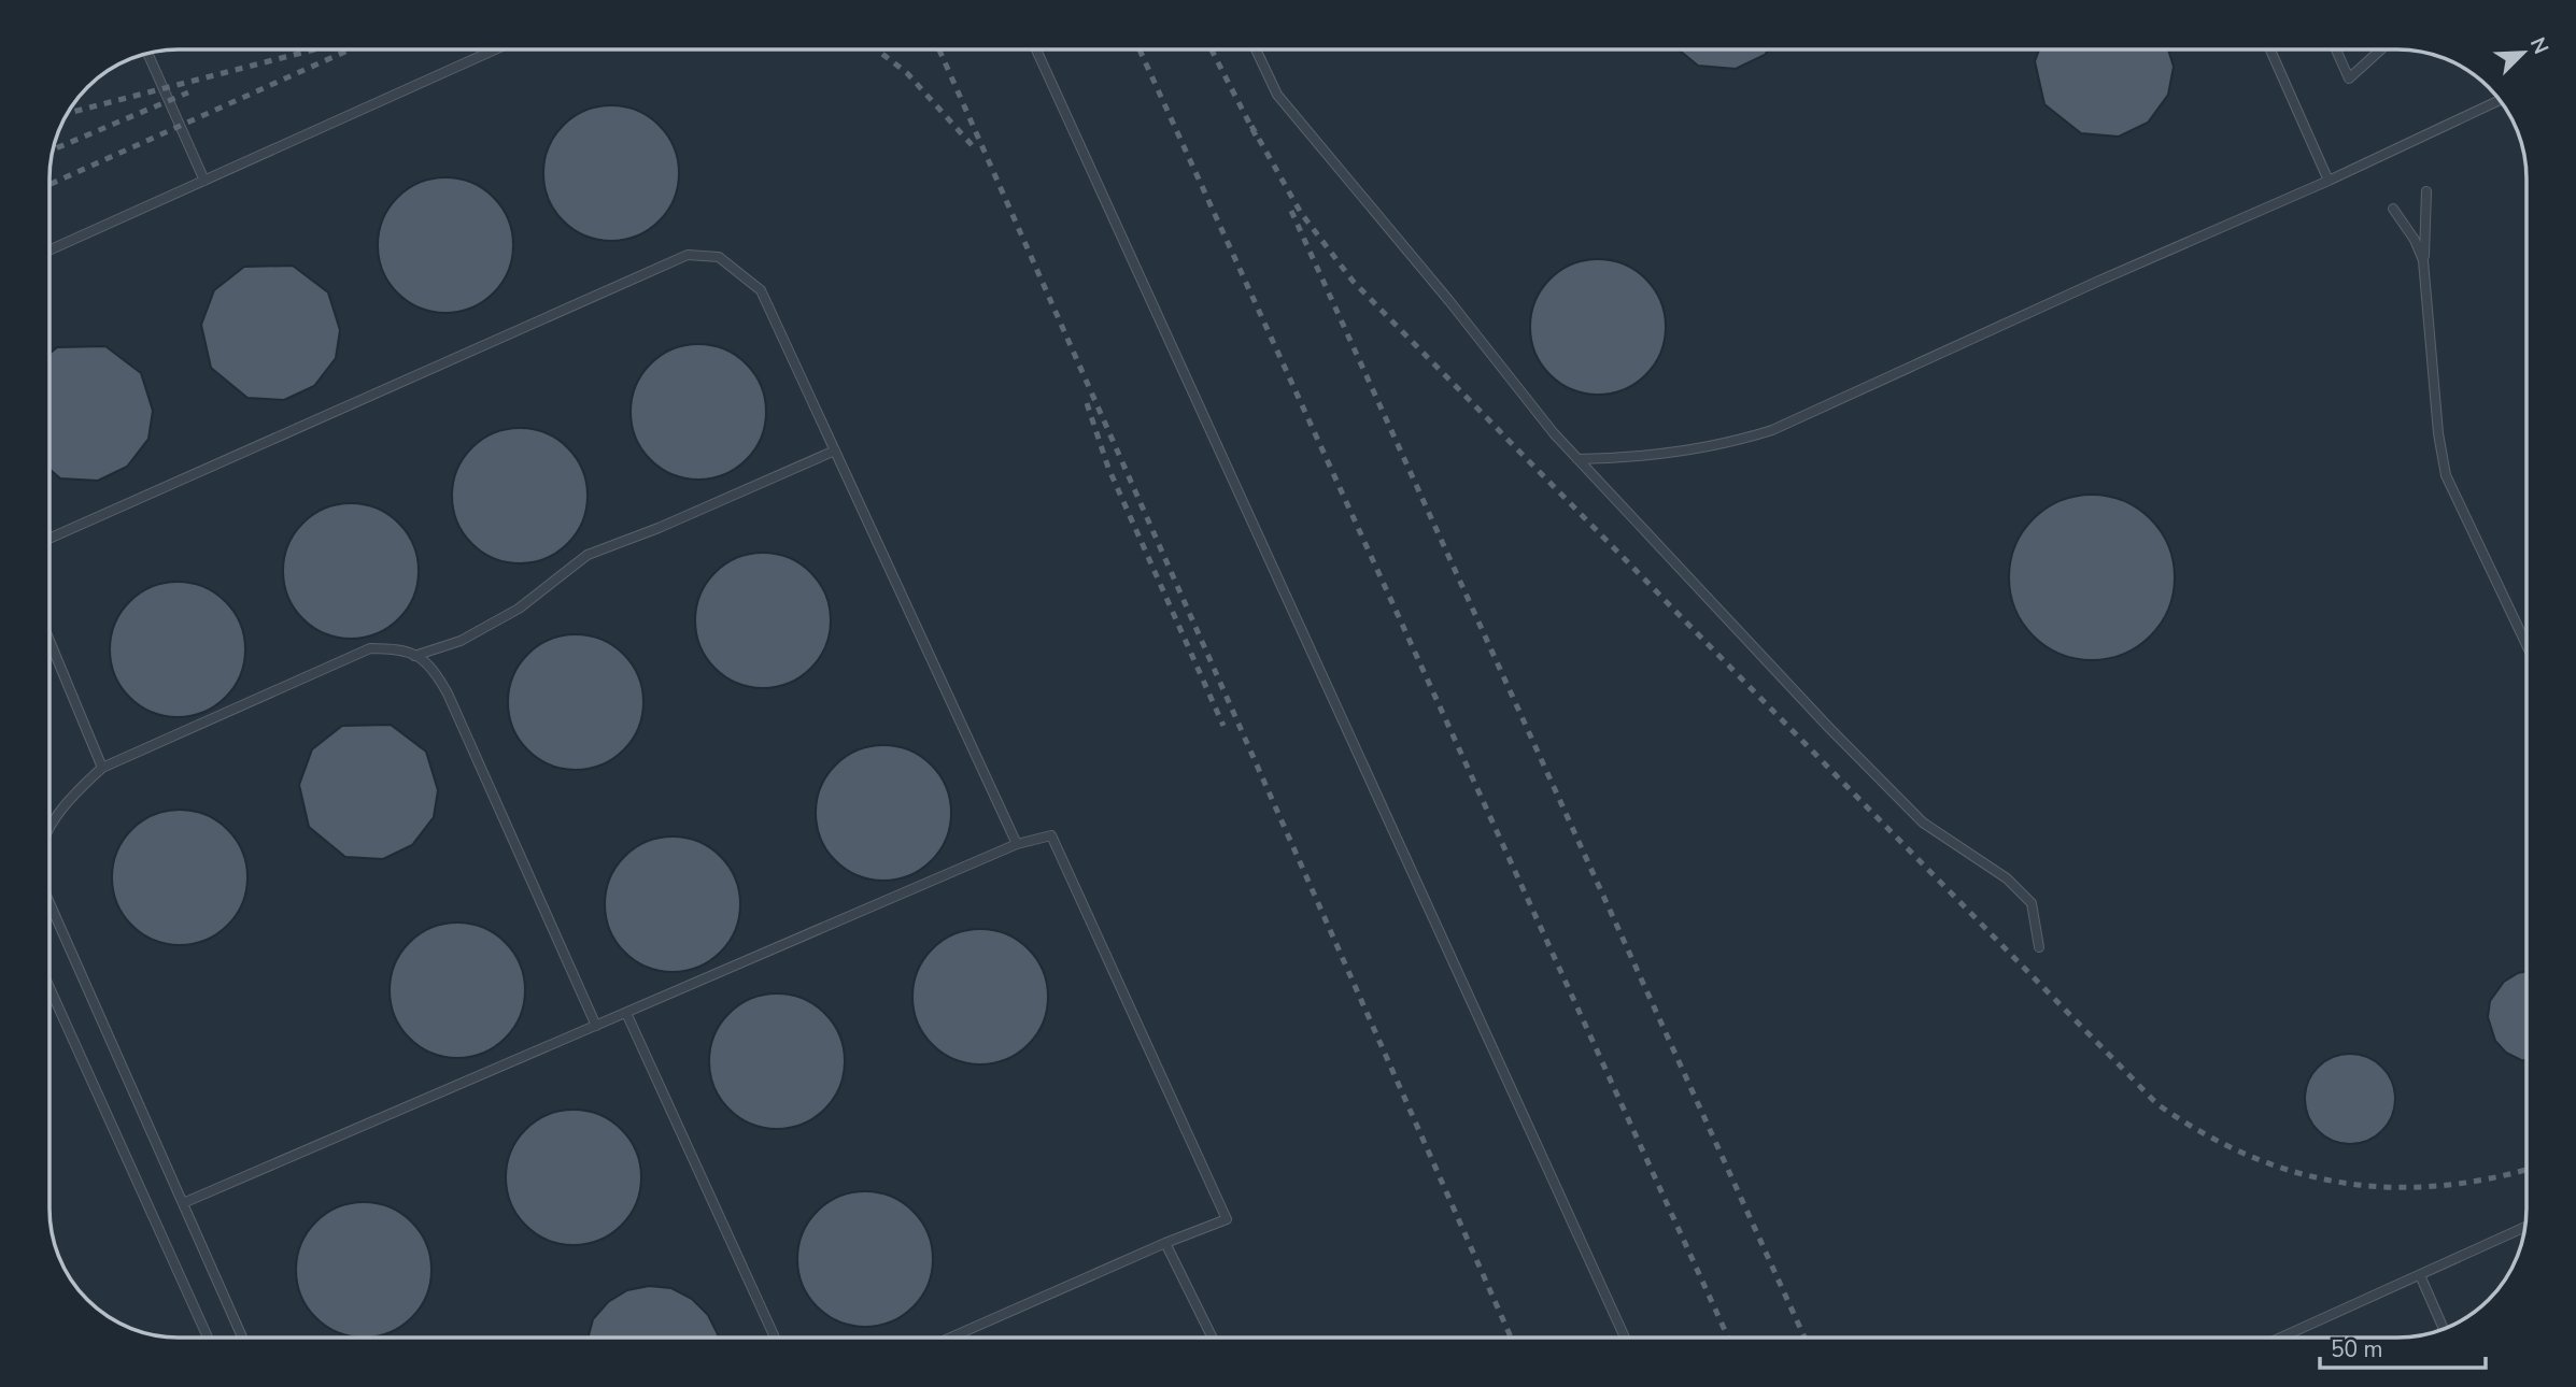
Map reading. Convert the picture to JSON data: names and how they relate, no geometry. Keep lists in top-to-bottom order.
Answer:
{
  "scale_bar": "50 m",
  "north": "top right"
}
